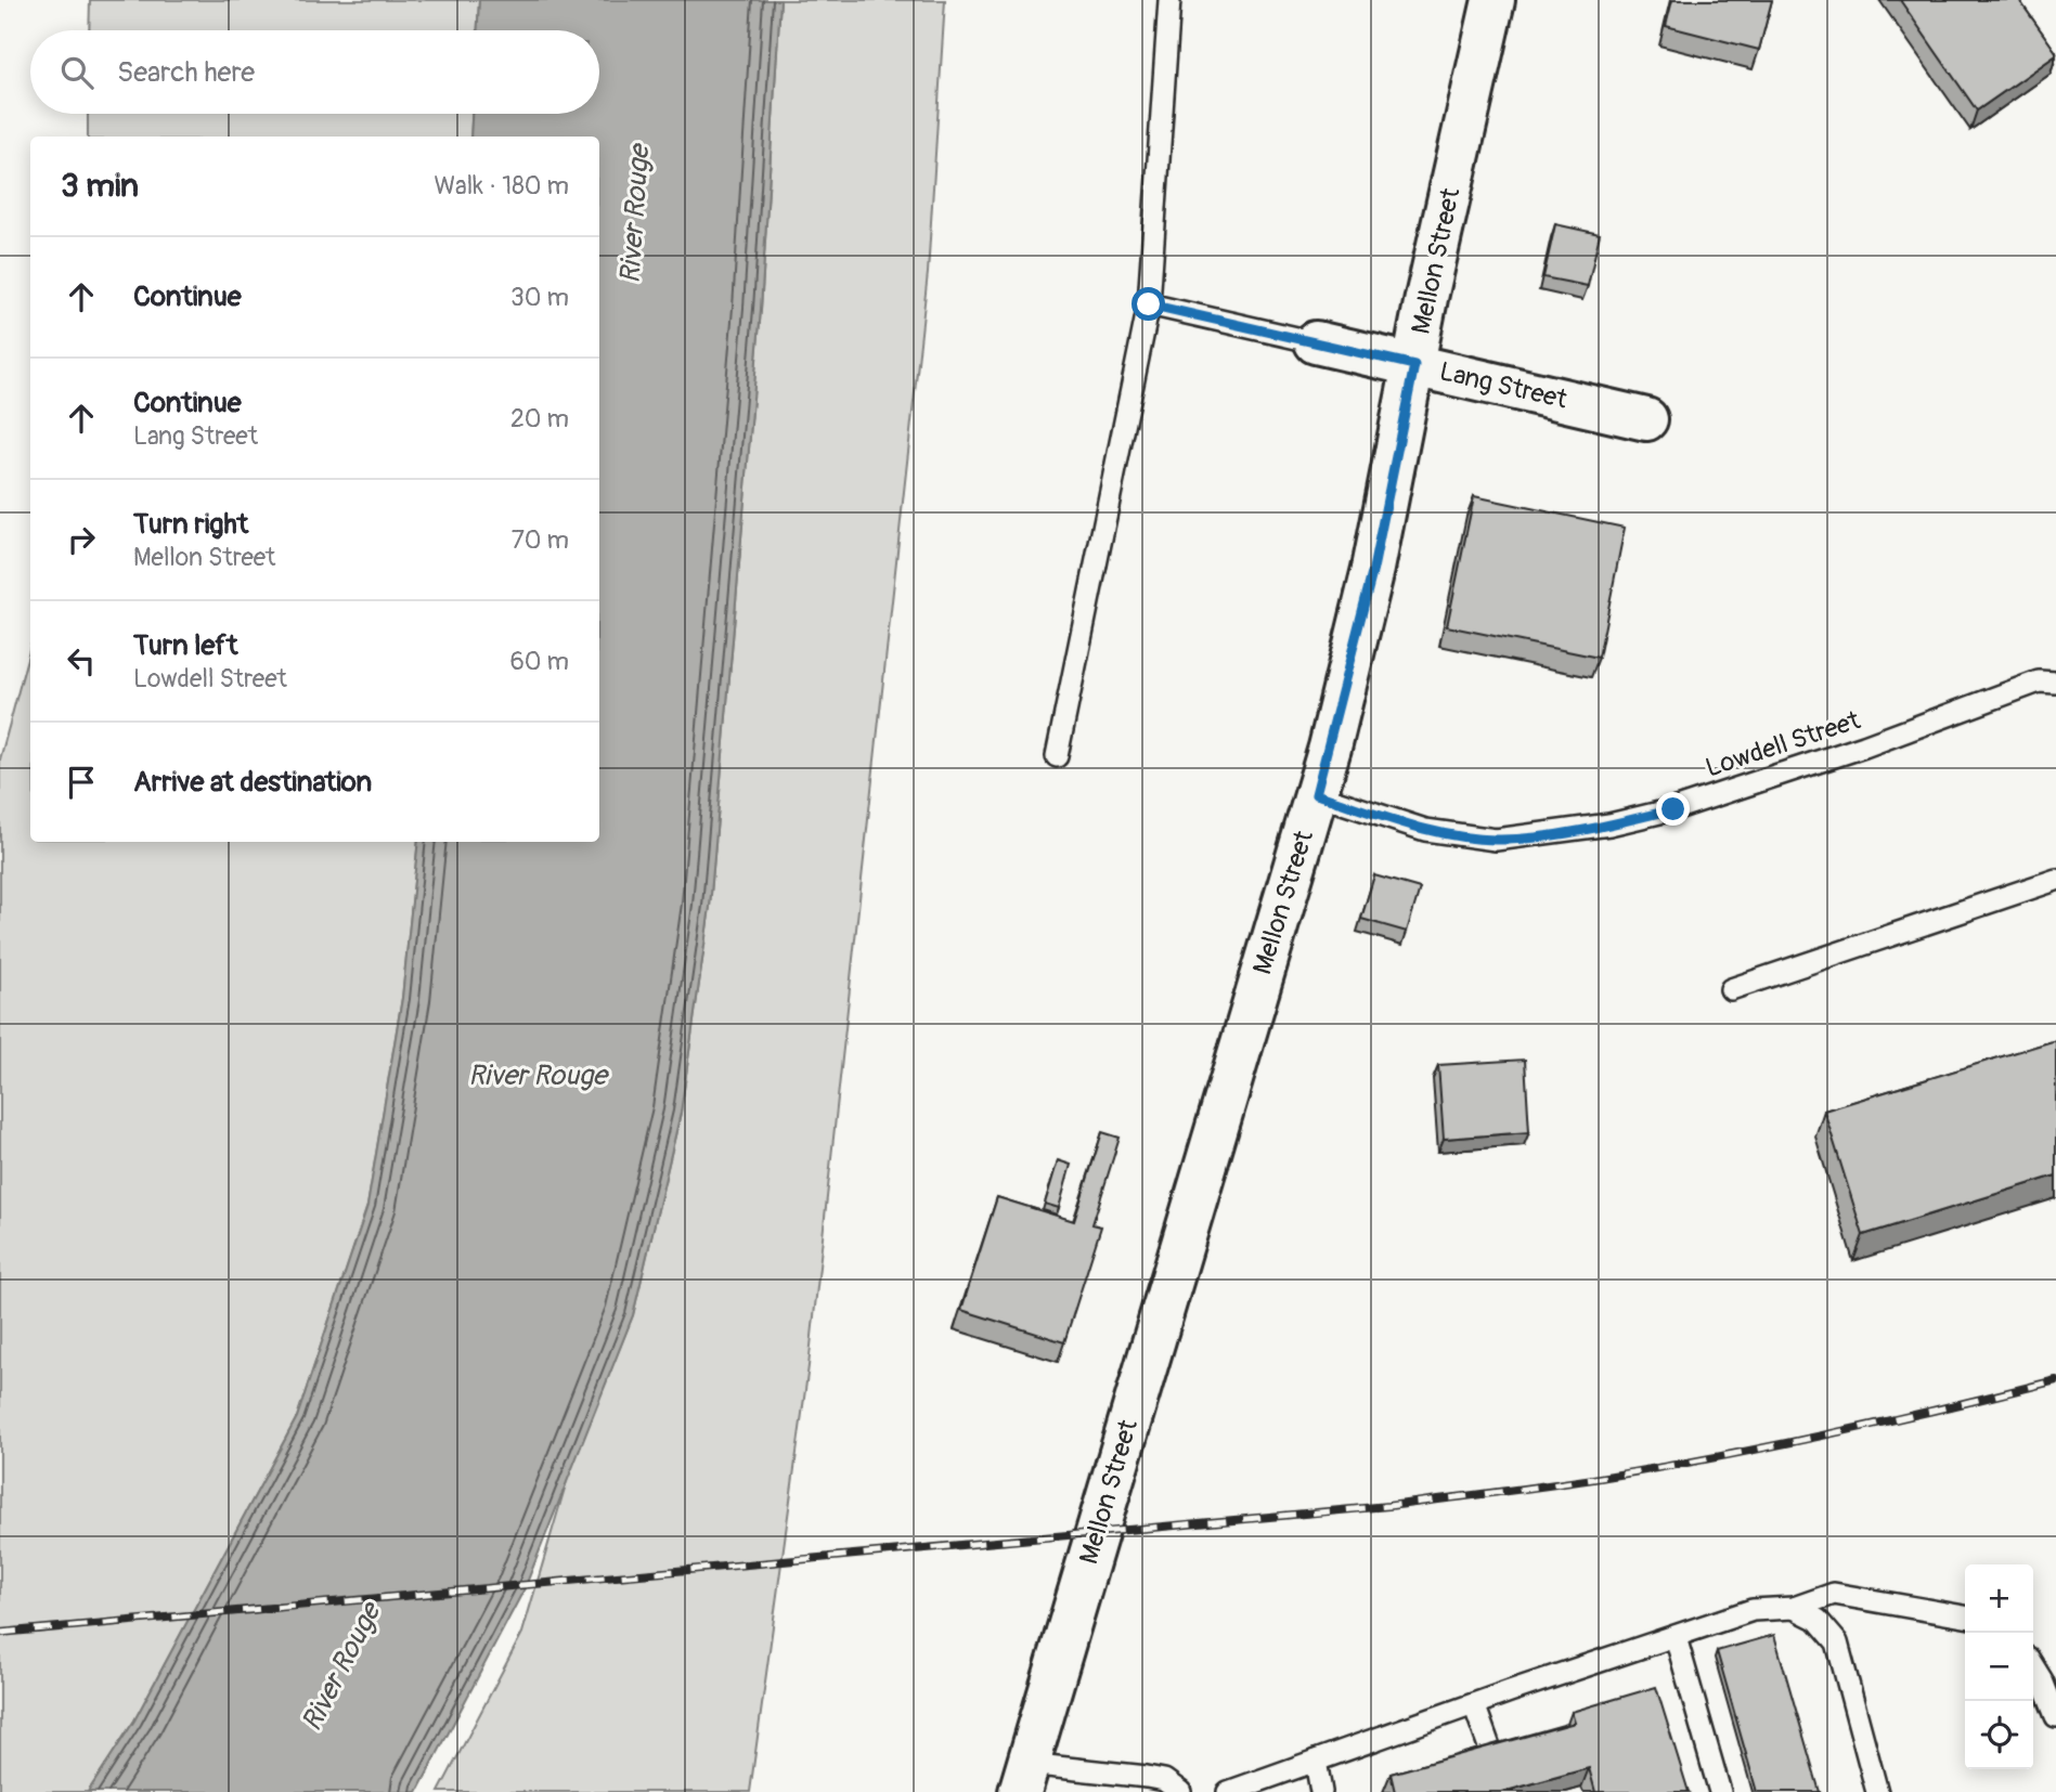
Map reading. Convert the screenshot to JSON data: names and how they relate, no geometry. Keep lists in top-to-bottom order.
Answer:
{
  "streets": {
    "street": ["Mellon Street", "Lang Street"],
    "lane": ["Lowdell Street"]
  },
  "crossings": [
    ["Mellon Street", "Lang Street"],
    ["Mellon Street", "Lowdell Street"]
  ],
  "water": ["River Rouge"],
  "page": {
    "search": "Search here",
    "heading": ["3 min", "Walk · 180 m"],
    "list": [
      ["Continue", "30 m"],
      ["Continue", "Lang Street", "20 m"],
      ["Turn right", "Mellon Street", "70 m"],
      ["Turn left", "Lowdell Street", "60 m"],
      "Arrive at destination"
    ],
    "map_buttons": ["+", "−"]
  }
}
